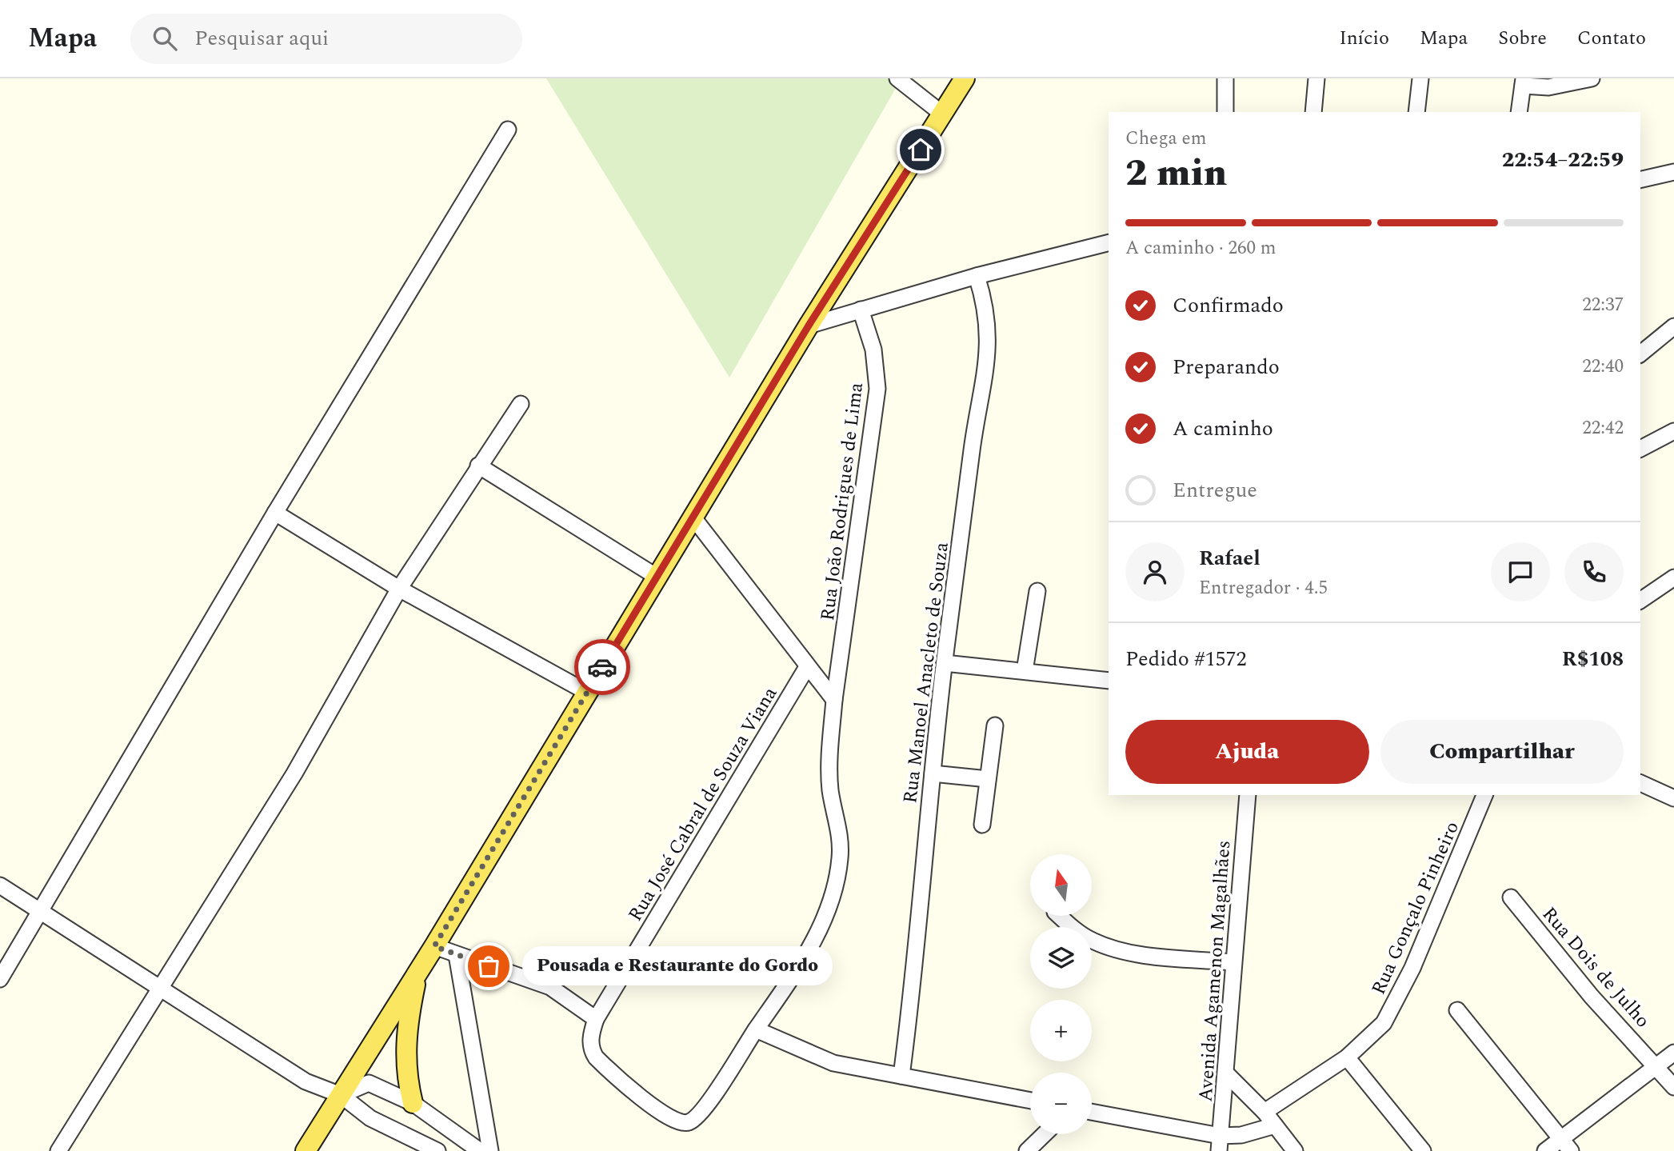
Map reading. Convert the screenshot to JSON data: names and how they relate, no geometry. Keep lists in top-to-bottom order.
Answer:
{
  "streets": {
    "street": [
      "Rua João Rodrigues de Lima",
      "Rua Manoel Anacleto de Souza",
      "Rua José Cabral de Souza Viana",
      "Rua Gonçalo Pinheiro",
      "Rua Dois de Julho",
      "Avenida Agamenon Magalhães"
    ]
  },
  "crossings": [
    ["Rua João Rodrigues de Lima", "Rua José Cabral de Souza Viana"]
  ],
  "places": ["Pousada e Restaurante do Gordo"],
  "north": "top",
  "page": {
    "header": "Mapa",
    "search": "Pesquisar aqui",
    "nav": [
      "Início",
      "Mapa",
      "Sobre",
      "Contato"
    ],
    "heading": ["2 min", "Chega em", "22:54–22:59"],
    "panel": [
      "Rafael",
      "Entregador · 4.5",
      "Pedido #1572",
      "R$108"
    ],
    "bar": "A caminho · 260 m",
    "list": [
      ["Confirmado", "22:37"],
      ["Preparando", "22:40"],
      ["A caminho", "22:42"],
      "Entregue"
    ],
    "buttons": ["Ajuda", "Compartilhar"],
    "map_buttons": ["+", "−"],
    "bubble": "Pousada e Restaurante do Gordo"
  }
}
